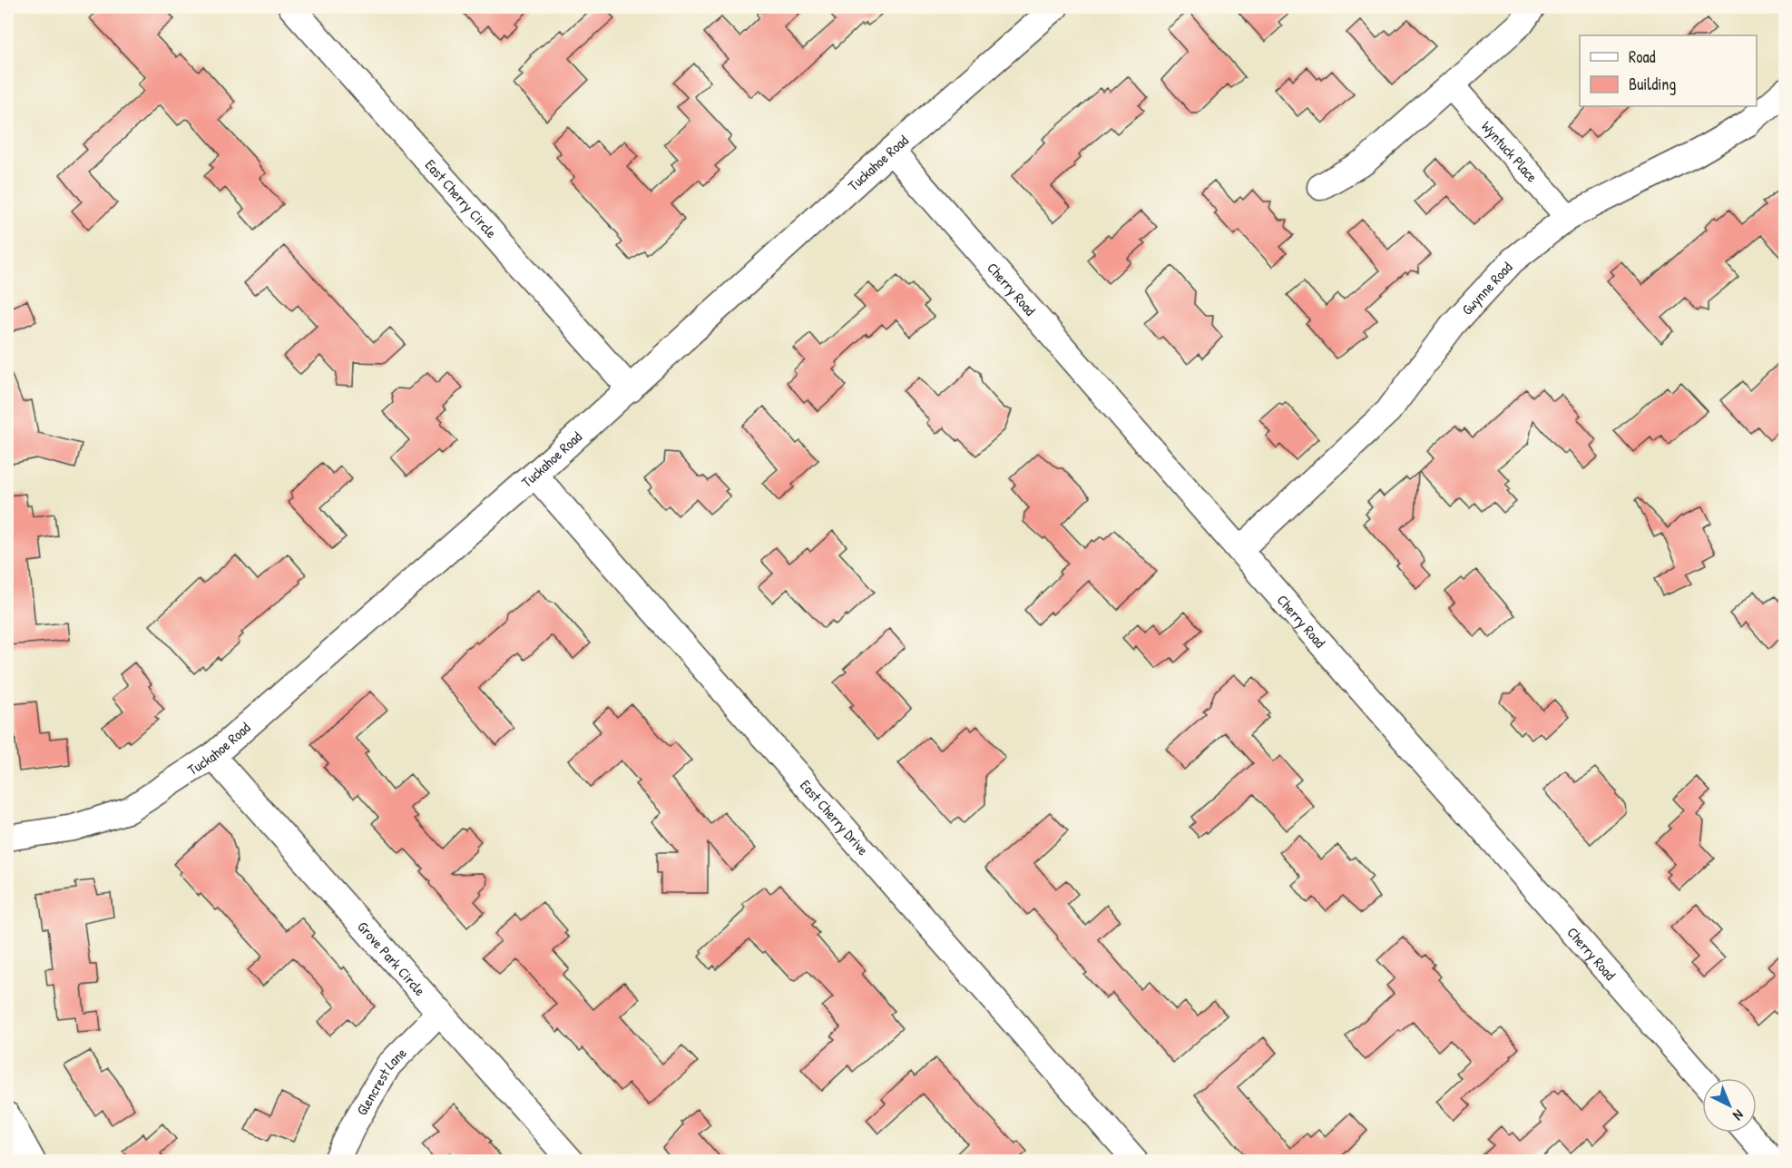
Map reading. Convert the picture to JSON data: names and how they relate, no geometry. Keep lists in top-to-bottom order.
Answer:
{
  "streets": {
    "street": [
      "Wyntuck Place",
      "Tuckahoe Road",
      "East Cherry Circle",
      "Gwynne Road",
      "Cherry Road",
      "East Cherry Drive",
      "Grove Park Circle",
      "Glencrest Lane"
    ]
  },
  "crossings": [
    ["Wyntuck Place", "Gwynne Road"],
    ["Tuckahoe Road", "East Cherry Circle"],
    ["Tuckahoe Road", "Cherry Road"],
    ["Tuckahoe Road", "East Cherry Drive"],
    ["Tuckahoe Road", "Grove Park Circle"],
    ["Gwynne Road", "Cherry Road"],
    ["Grove Park Circle", "Glencrest Lane"]
  ],
  "legend": ["Road", "Building"],
  "north": "bottom right"
}
